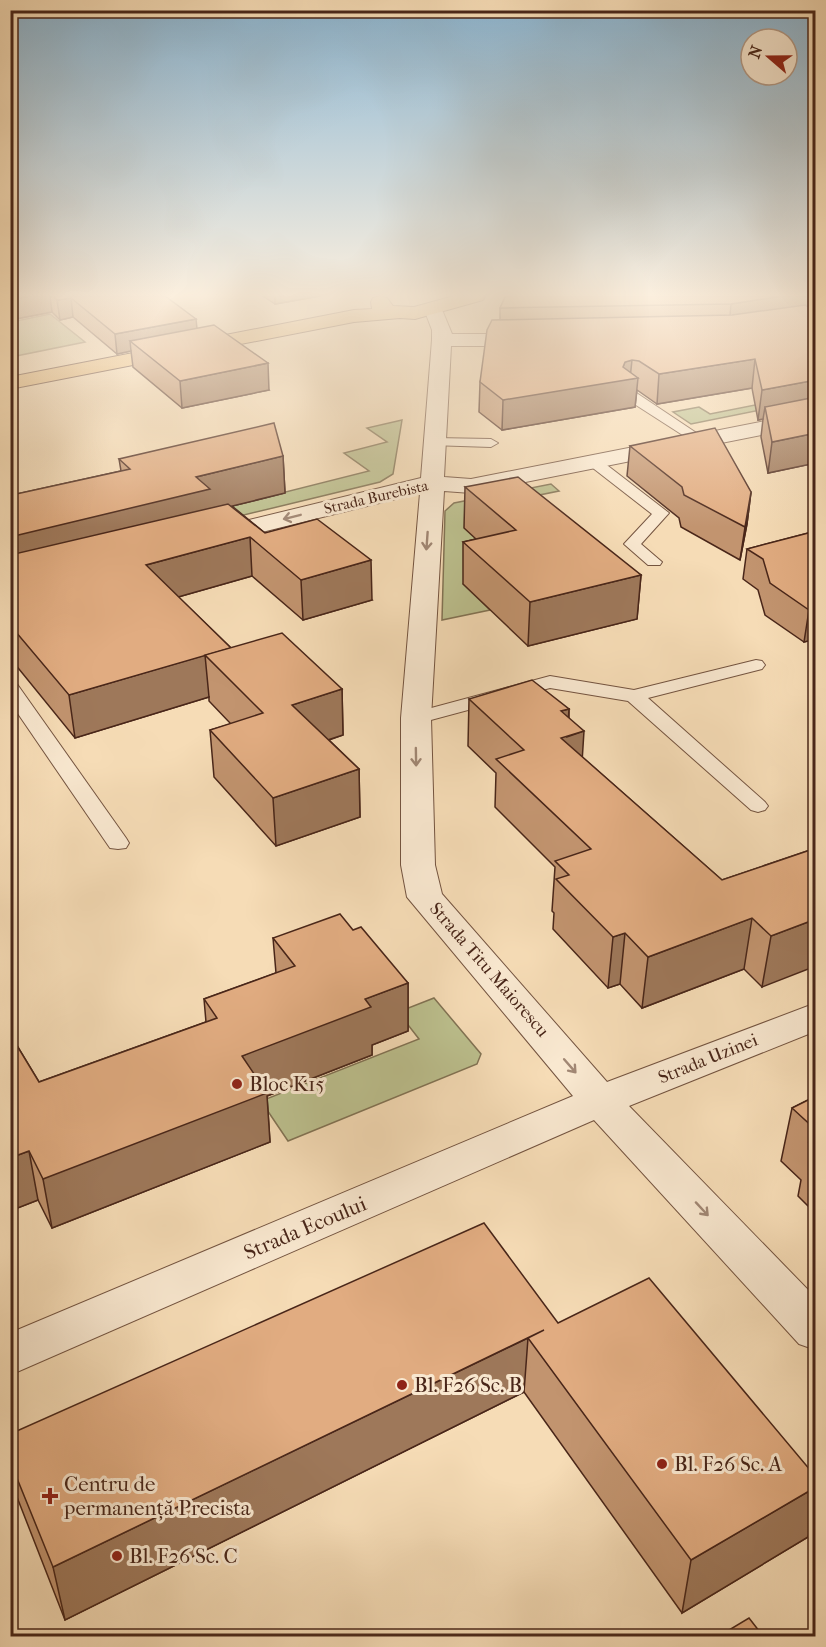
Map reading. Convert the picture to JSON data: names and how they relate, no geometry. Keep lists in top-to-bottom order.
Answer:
{
  "streets": {
    "street": [
      "Strada Burebista",
      "Strada Titu Maiorescu",
      "Strada Uzinei",
      "Strada Ecoului"
    ]
  },
  "crossings": [
    ["Strada Burebista", "Strada Titu Maiorescu"],
    ["Strada Titu Maiorescu", "Strada Uzinei"],
    ["Strada Titu Maiorescu", "Strada Ecoului"],
    ["Strada Uzinei", "Strada Ecoului"]
  ],
  "one_way": ["Strada Burebista", "Strada Titu Maiorescu"],
  "places": {
    "other": [
      "Bloc K15",
      "Bl. F26 Sc. B",
      "Bl. F26 Sc. A",
      "Bl. F26 Sc. C"
    ],
    "health": ["Centru de permanenţă Precista"]
  },
  "north": "left"
}
